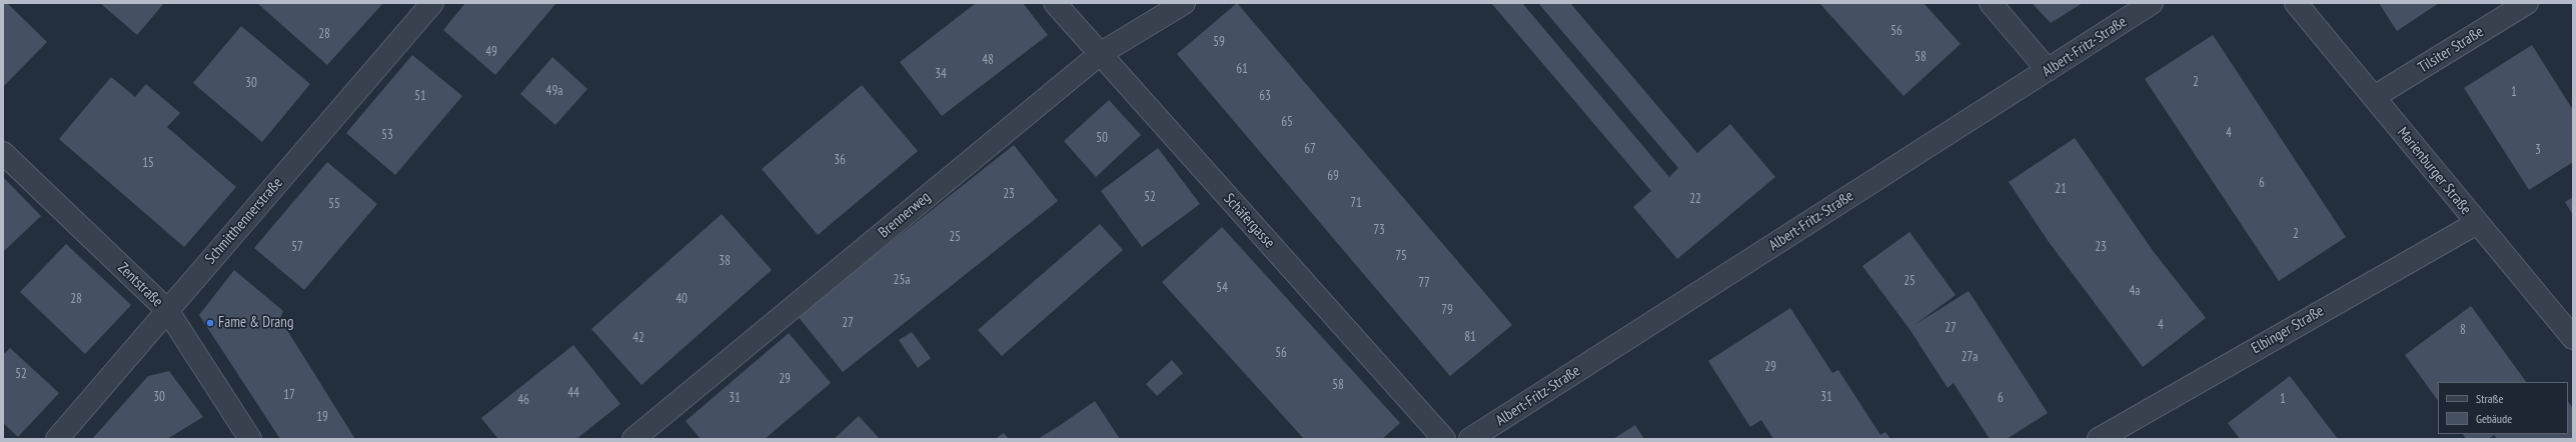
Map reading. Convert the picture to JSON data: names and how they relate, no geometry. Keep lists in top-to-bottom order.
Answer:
{
  "streets": {
    "street": [
      "Albert-Fritz-Straße",
      "Tilsiter Straße",
      "Marienburger Straße",
      "Brennerweg",
      "Schmitthennerstraße",
      "Schäfergasse",
      "Zentstraße",
      "Elbinger Straße"
    ]
  },
  "crossings": [
    ["Tilsiter Straße", "Marienburger Straße"],
    ["Marienburger Straße", "Elbinger Straße"],
    ["Brennerweg", "Schäfergasse"],
    ["Schmitthennerstraße", "Zentstraße"]
  ],
  "places": ["Fame & Drang"],
  "house_numbers": [
    "56",
    "28",
    "59",
    "49",
    "58",
    "48",
    "61",
    "34",
    "2",
    "30",
    "49a",
    "1",
    "51",
    "63",
    "65",
    "4",
    "53",
    "50",
    "67",
    "3",
    "36",
    "15",
    "69",
    "6",
    "21",
    "23",
    "52",
    "22",
    "71",
    "55",
    "73",
    "2",
    "25",
    "57",
    "23",
    "75",
    "38",
    "25a",
    "25",
    "77",
    "54",
    "4a",
    "28",
    "40",
    "79",
    "27",
    "4",
    "27",
    "8",
    "81",
    "42",
    "56",
    "27a",
    "29",
    "52",
    "29",
    "58",
    "44",
    "17",
    "30",
    "31",
    "31",
    "6",
    "1",
    "46",
    "19"
  ],
  "legend": ["Straße", "Gebäude"]
}
